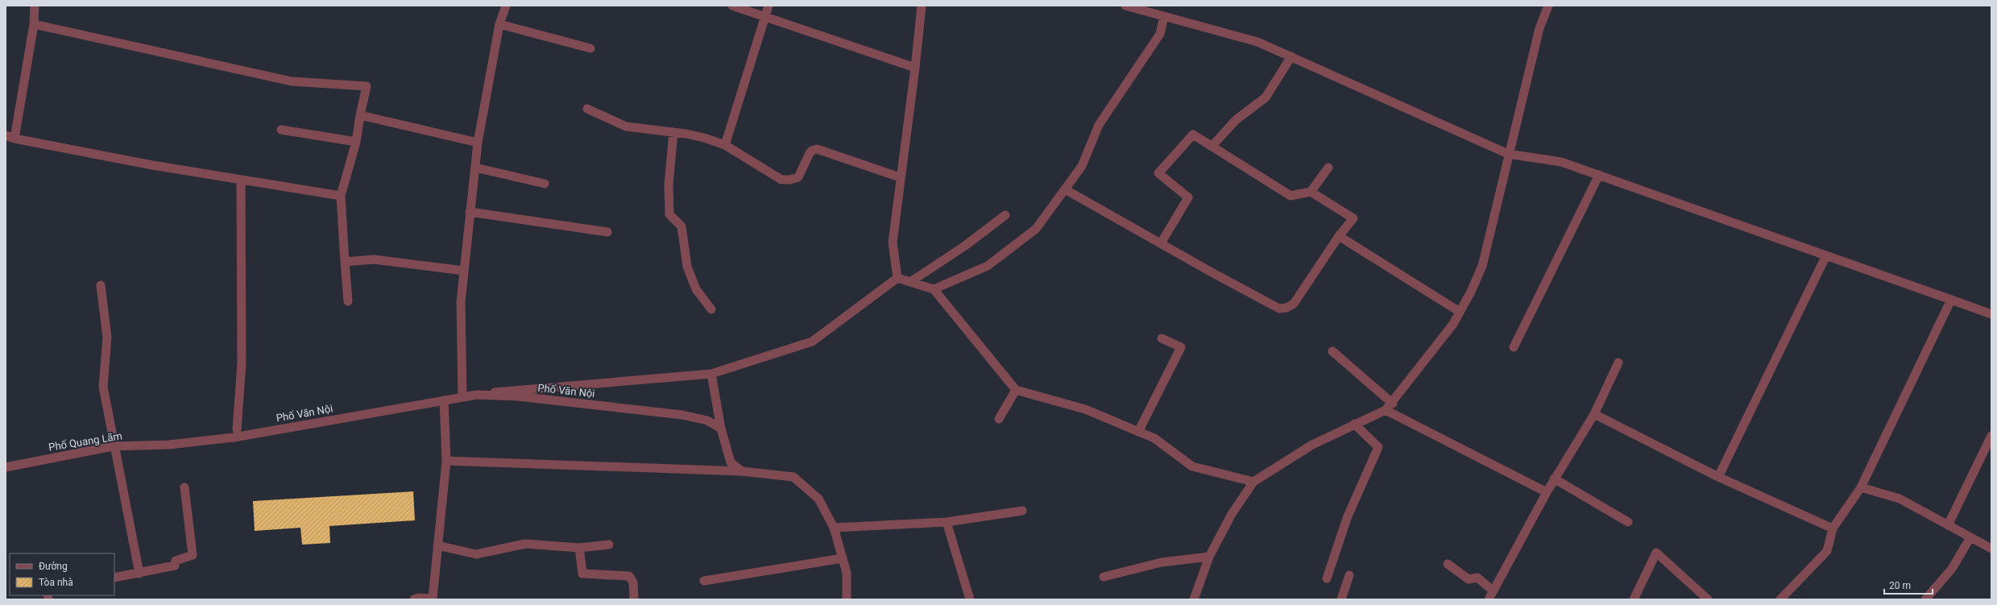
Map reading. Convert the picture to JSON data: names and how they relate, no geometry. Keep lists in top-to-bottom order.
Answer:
{
  "streets": {
    "street": ["Phố Văn Nội", "Phố Quang Lãm"]
  },
  "crossings": [
    ["Phố Văn Nội", "Phố Quang Lãm"]
  ],
  "legend": ["Đường", "Tòa nhà"],
  "scale_bar": "20 m"
}
